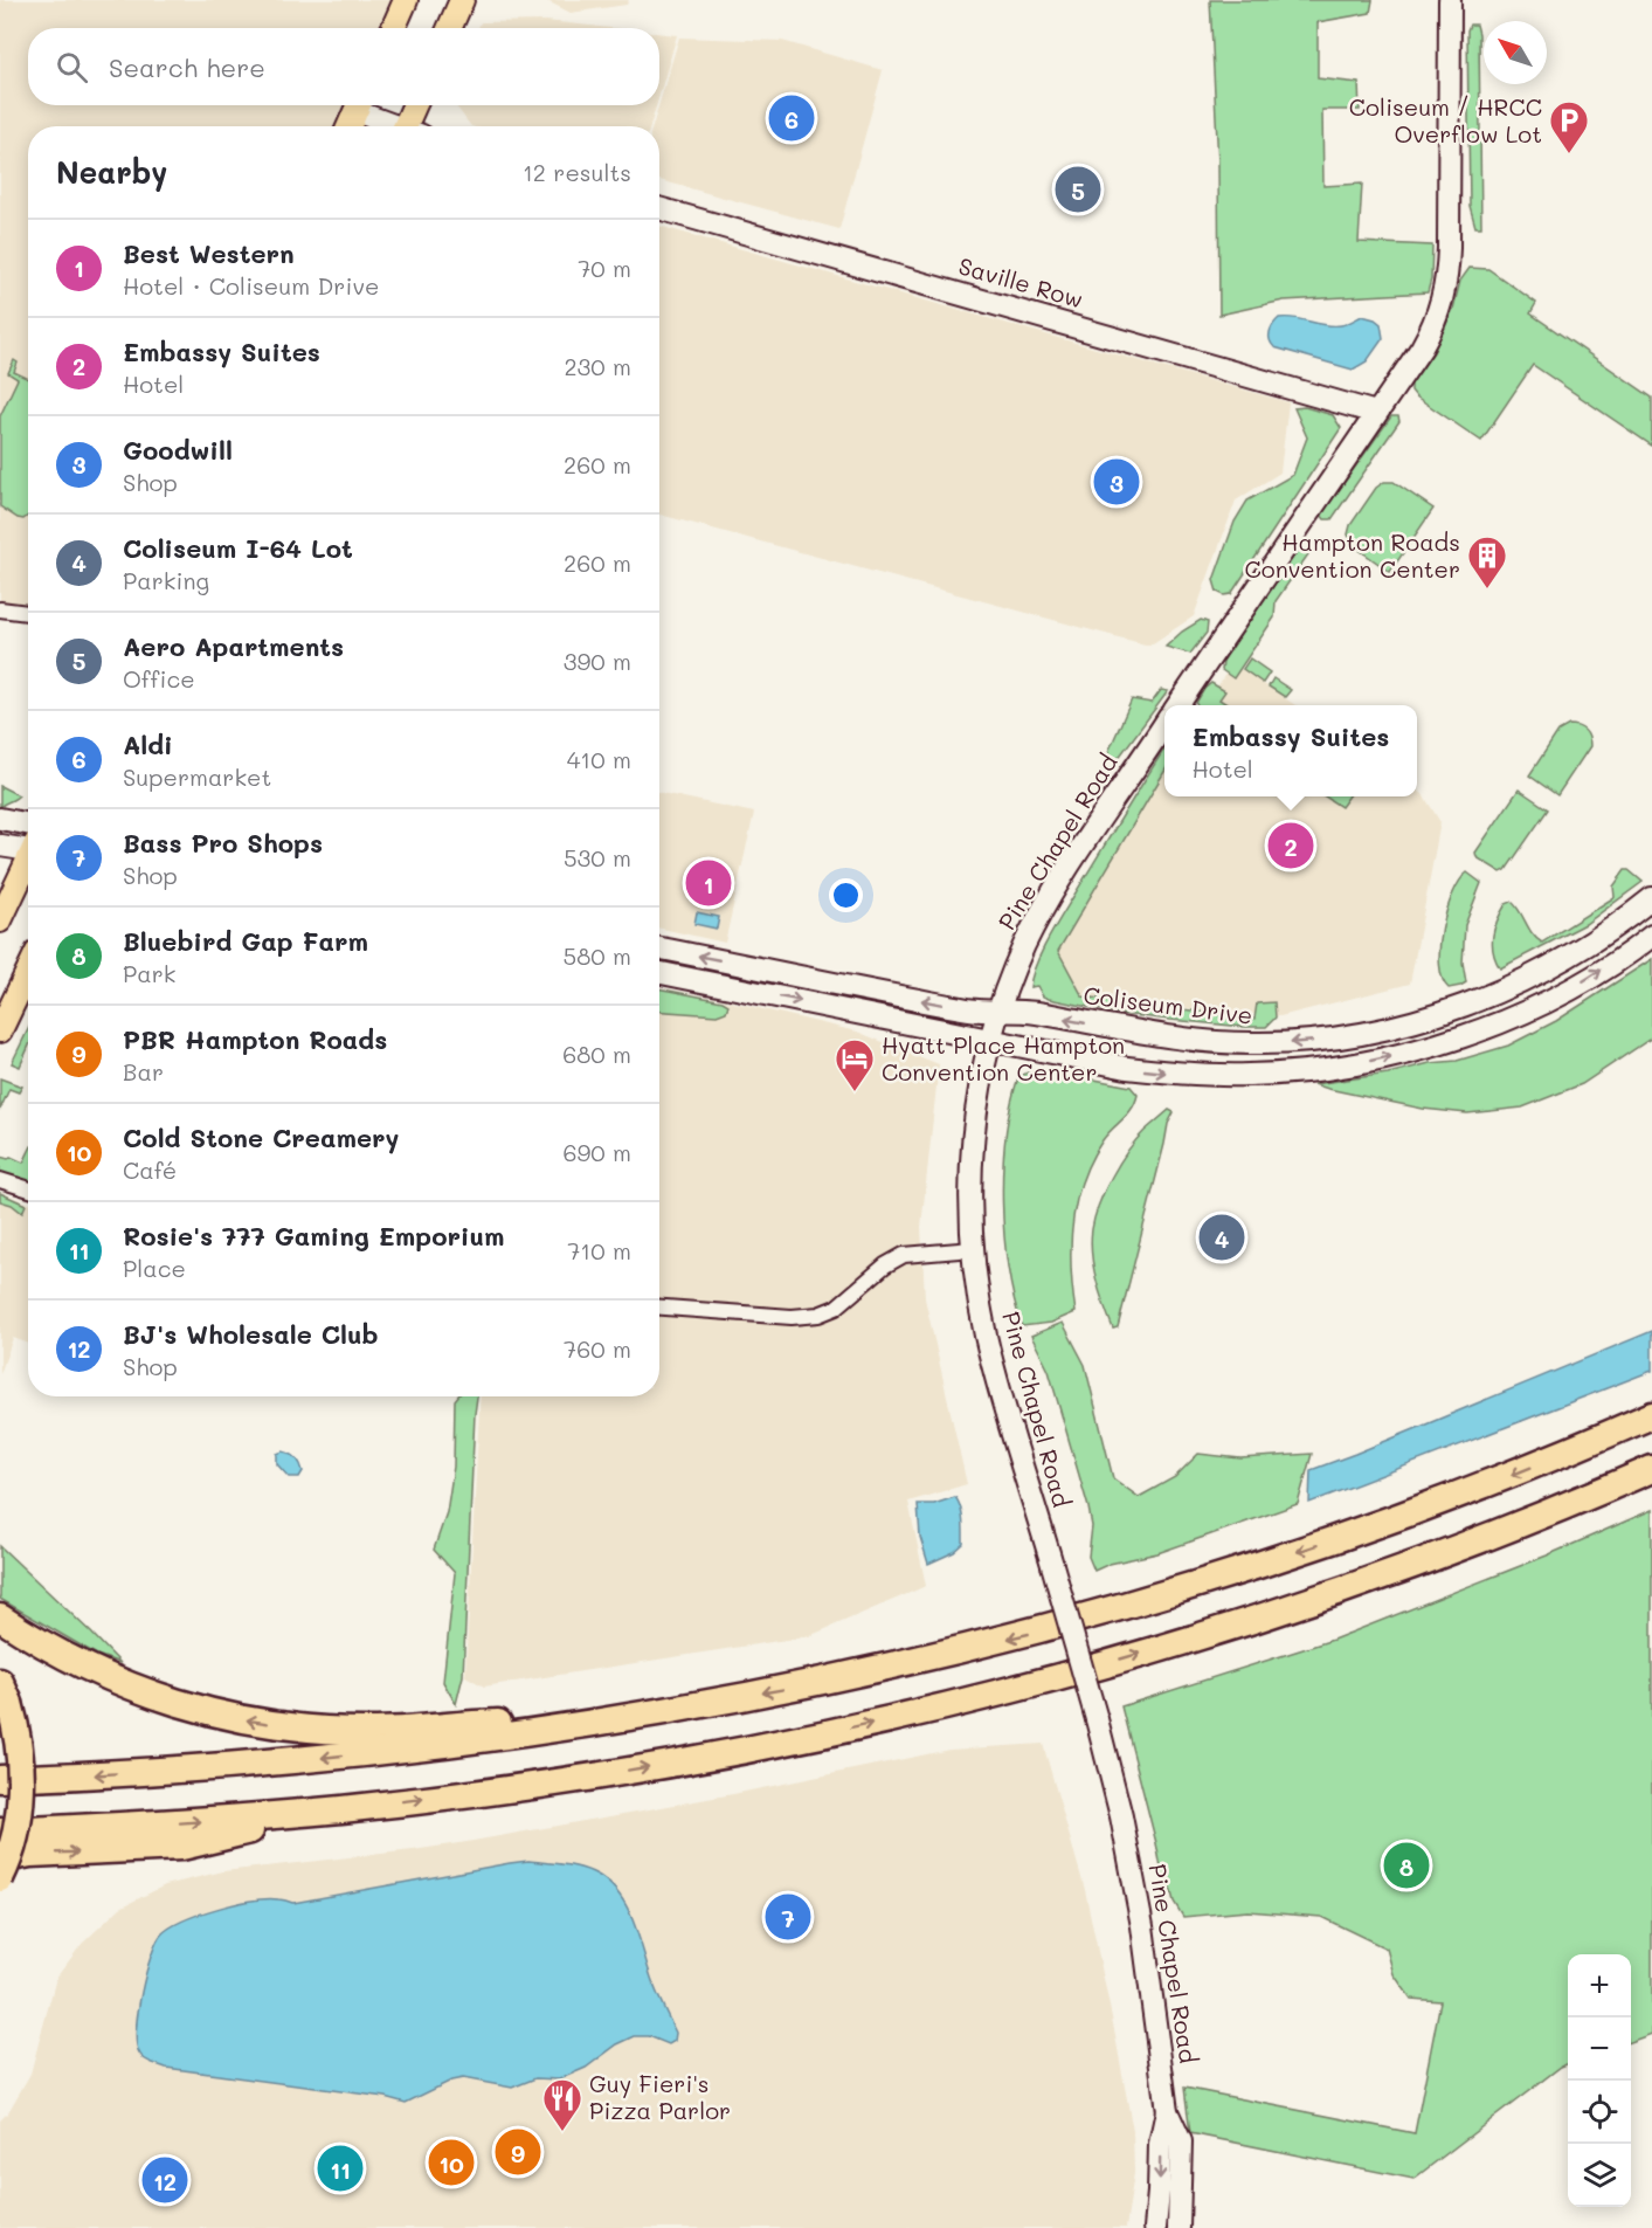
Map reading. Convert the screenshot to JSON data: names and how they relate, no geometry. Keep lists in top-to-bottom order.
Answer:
{
  "streets": {
    "street": ["Saville Row", "Pine Chapel Road", "Coliseum Drive"]
  },
  "crossings": [
    ["Pine Chapel Road", "Coliseum Drive"]
  ],
  "places": {
    "parking": ["Coliseum / HRCC Overflow Lot"],
    "building": ["Hampton Roads Convention Center"],
    "hotel": ["Hyatt Place Hampton Convention Center"],
    "restaurant": ["Guy Fieri's Pizza Parlor"]
  },
  "north": "top left",
  "page": {
    "search": "Search here",
    "pins": [
      "6",
      "5",
      "3",
      "2",
      "1",
      "4",
      "8",
      "7",
      "9",
      "10",
      "11",
      "12"
    ],
    "heading": ["Nearby", "12 results"],
    "list": [
      {
        "mark": "1",
        "name": "Best Western",
        "note": "Hotel · Coliseum Drive",
        "value": "70 m"
      },
      {
        "mark": "2",
        "name": "Embassy Suites",
        "note": "Hotel",
        "value": "230 m"
      },
      {
        "mark": "3",
        "name": "Goodwill",
        "note": "Shop",
        "value": "260 m"
      },
      {
        "mark": "4",
        "name": "Coliseum I-64 Lot",
        "note": "Parking",
        "value": "260 m"
      },
      {
        "mark": "5",
        "name": "Aero Apartments",
        "note": "Office",
        "value": "390 m"
      },
      {
        "mark": "6",
        "name": "Aldi",
        "note": "Supermarket",
        "value": "410 m"
      },
      {
        "mark": "7",
        "name": "Bass Pro Shops",
        "note": "Shop",
        "value": "530 m"
      },
      {
        "mark": "8",
        "name": "Bluebird Gap Farm",
        "note": "Park",
        "value": "580 m"
      },
      {
        "mark": "9",
        "name": "PBR Hampton Roads",
        "note": "Bar",
        "value": "680 m"
      },
      {
        "mark": "10",
        "name": "Cold Stone Creamery",
        "note": "Café",
        "value": "690 m"
      },
      {
        "mark": "11",
        "name": "Rosie's 777 Gaming Emporium",
        "note": "Place",
        "value": "710 m"
      },
      {
        "mark": "12",
        "name": "BJ's Wholesale Club",
        "note": "Shop",
        "value": "760 m"
      }
    ],
    "popup": ["Embassy Suites", "Hotel"],
    "map_buttons": ["+", "−"]
  }
}
